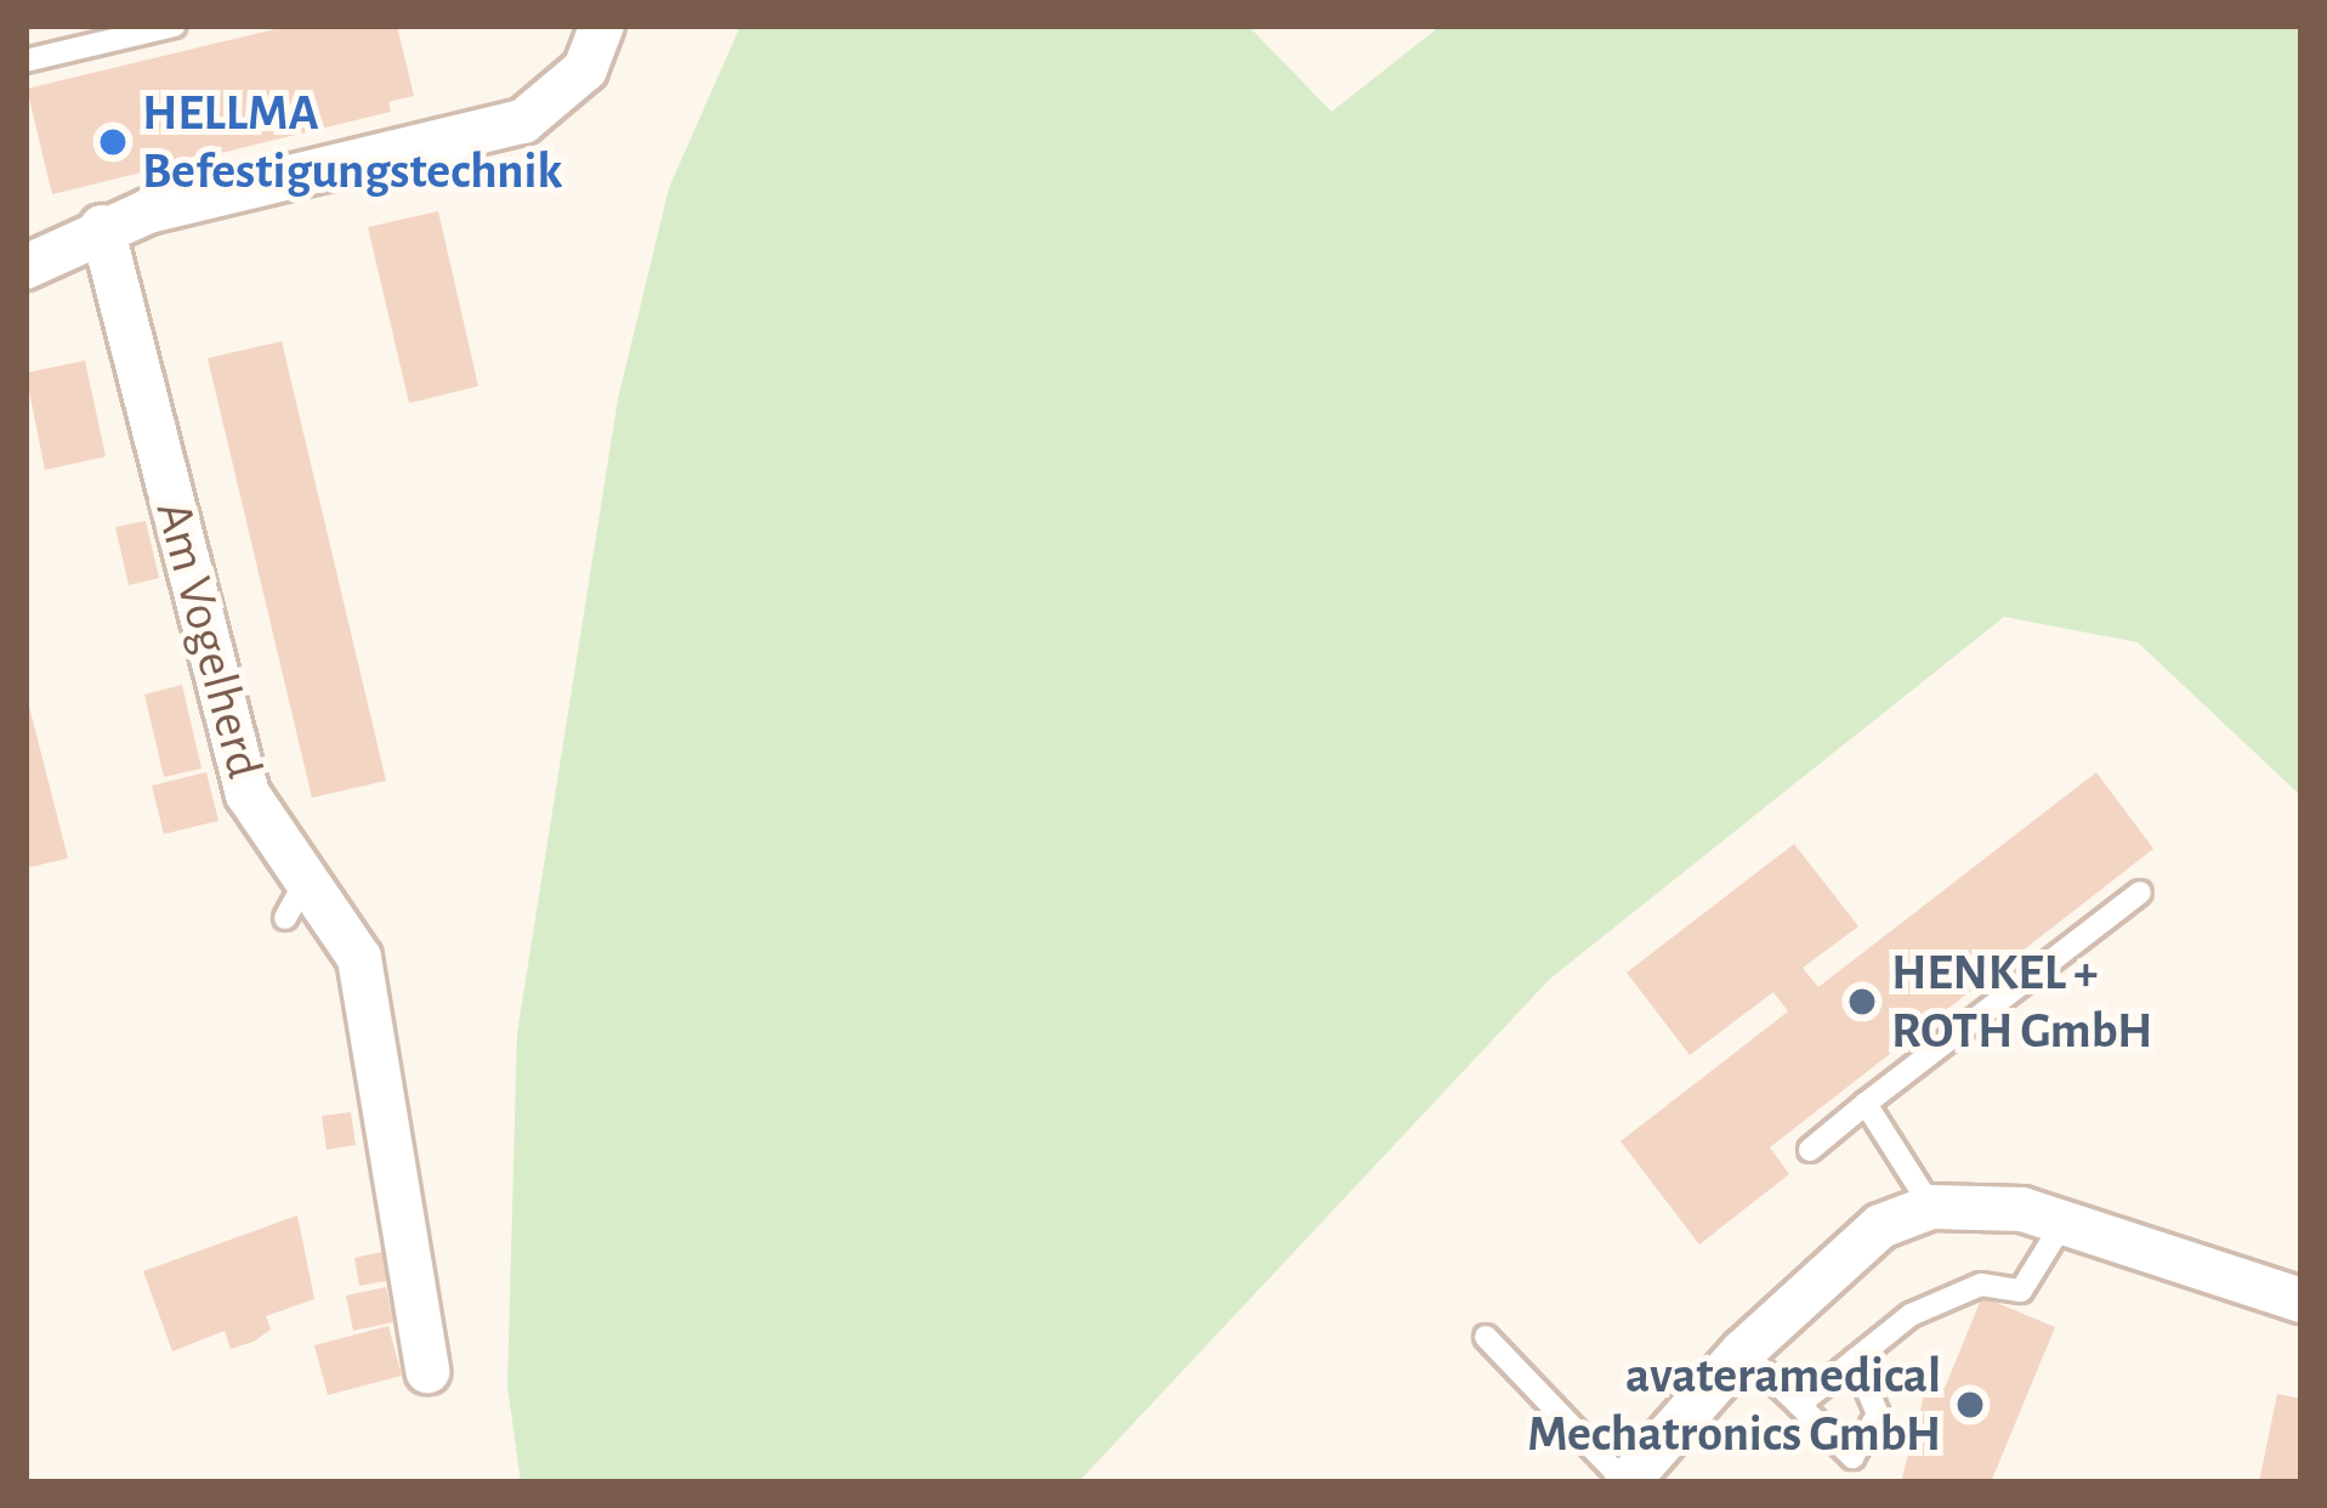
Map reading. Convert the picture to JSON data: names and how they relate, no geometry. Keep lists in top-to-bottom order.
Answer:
{
  "streets": {
    "street": ["Am Vogelherd"]
  },
  "places": ["HELLMA Befestigungstechnik", "HENKEL + ROTH GmbH", "avateramedical Mechatronics GmbH"]
}
